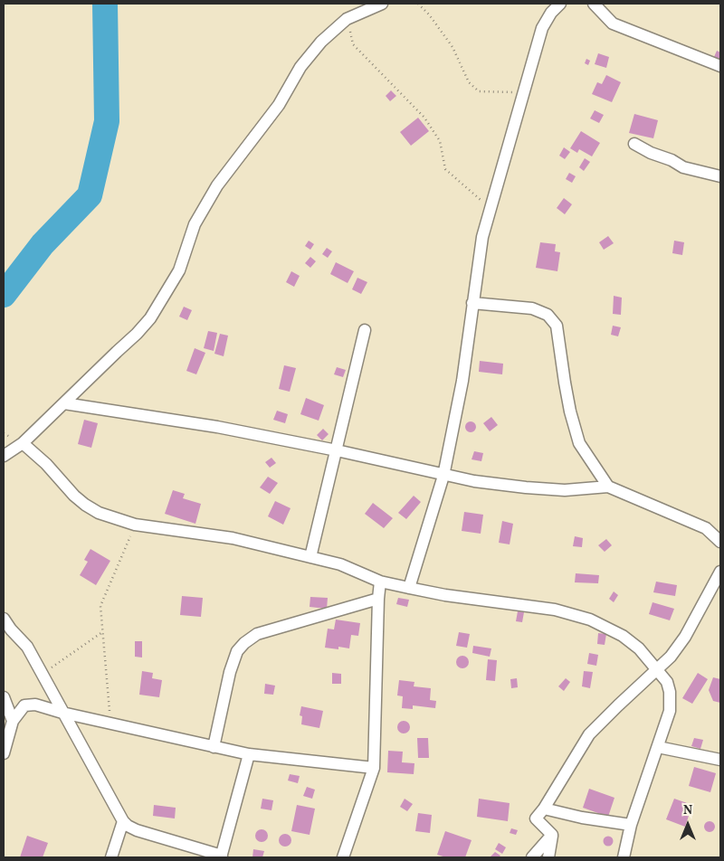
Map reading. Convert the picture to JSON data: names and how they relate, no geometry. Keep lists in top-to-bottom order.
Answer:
{
  "north": "top"
}
